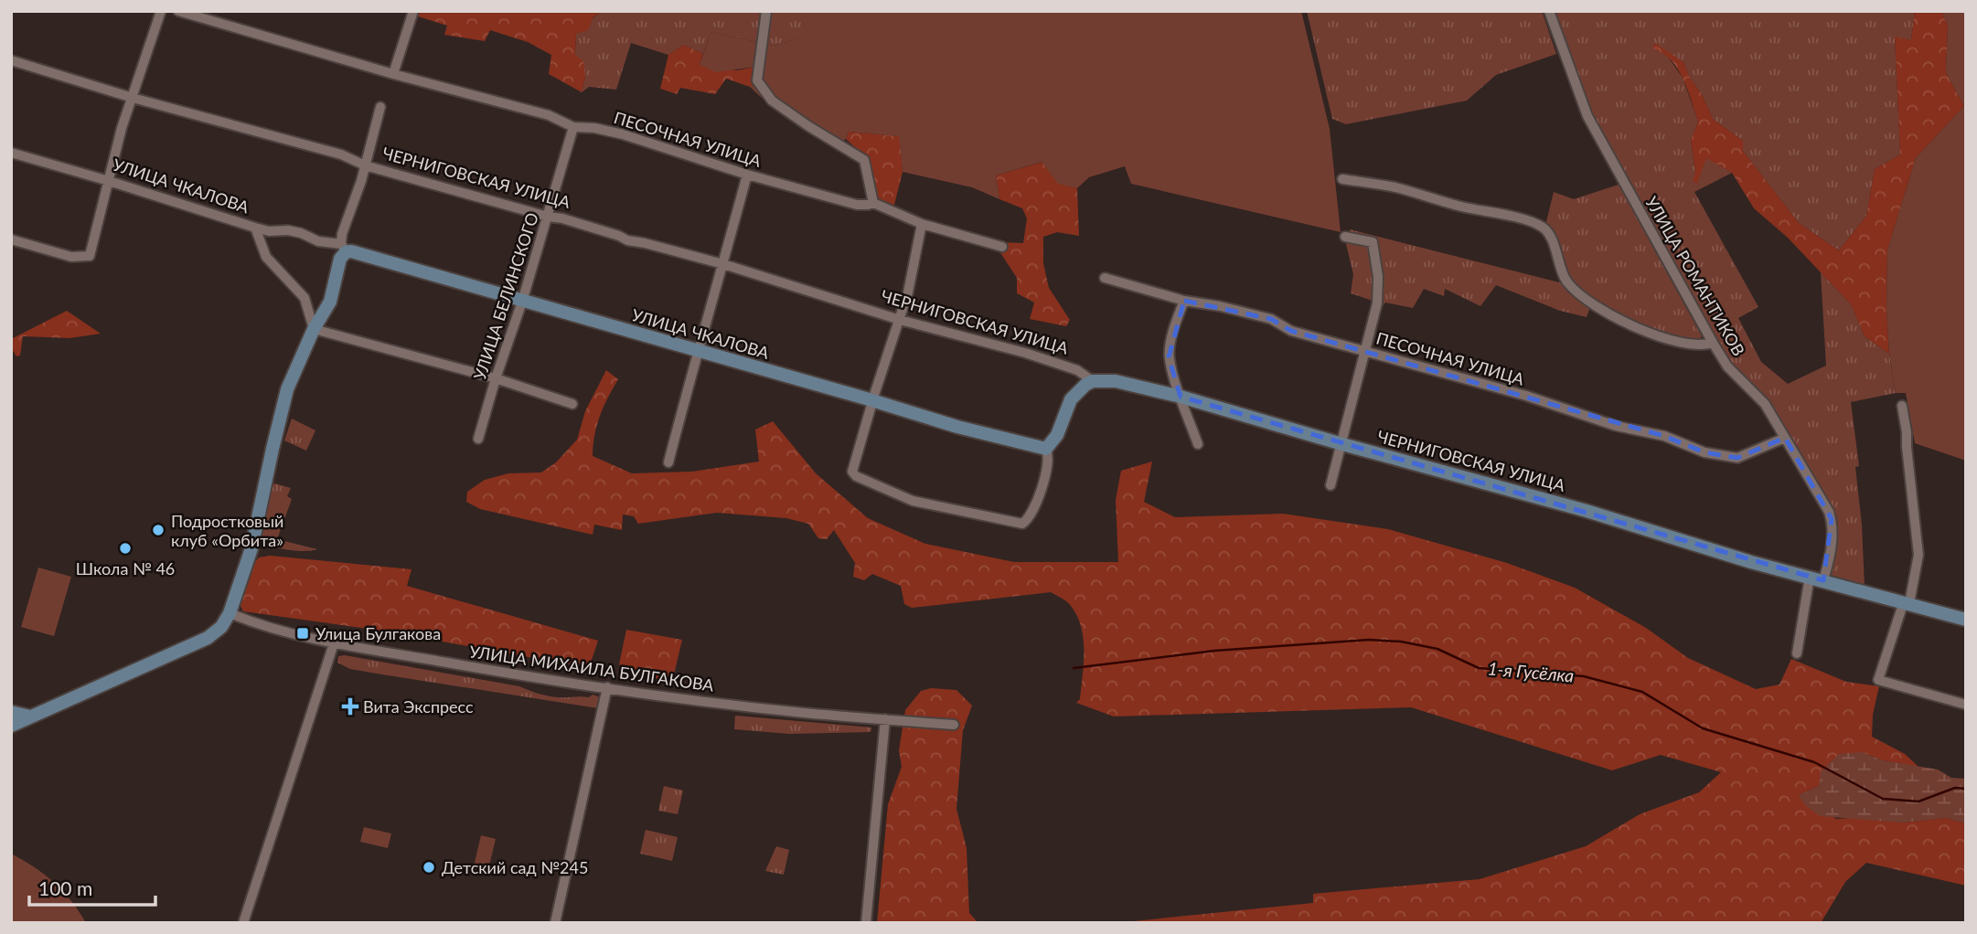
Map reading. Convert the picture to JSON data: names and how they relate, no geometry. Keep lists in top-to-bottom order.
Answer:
{
  "streets": {
    "street": [
      "ПЕСОЧНАЯ УЛИЦА",
      "ЧЕРНИГОВСКАЯ УЛИЦА",
      "УЛИЦА ЧКАЛОВА",
      "УЛИЦА РОМАНТИКОВ",
      "УЛИЦА БЕЛИНСКОГО",
      "УЛИЦА МИХАИЛА БУЛГАКОВА"
    ]
  },
  "crossings": [
    ["ПЕСОЧНАЯ УЛИЦА", "УЛИЦА РОМАНТИКОВ"],
    ["ПЕСОЧНАЯ УЛИЦА", "УЛИЦА БЕЛИНСКОГО"],
    ["ЧЕРНИГОВСКАЯ УЛИЦА", "УЛИЦА РОМАНТИКОВ"],
    ["ЧЕРНИГОВСКАЯ УЛИЦА", "УЛИЦА БЕЛИНСКОГО"],
    ["УЛИЦА ЧКАЛОВА", "УЛИЦА БЕЛИНСКОГО"]
  ],
  "water": ["1-я Гусёлка"],
  "places": {
    "other": ["Подростковый клуб «Орбита»", "Школа № 46", "Детский сад №245"],
    "transit": ["Улица Булгакова"],
    "health": ["Вита Экспресс"]
  },
  "scale_bar": "100 m"
}
